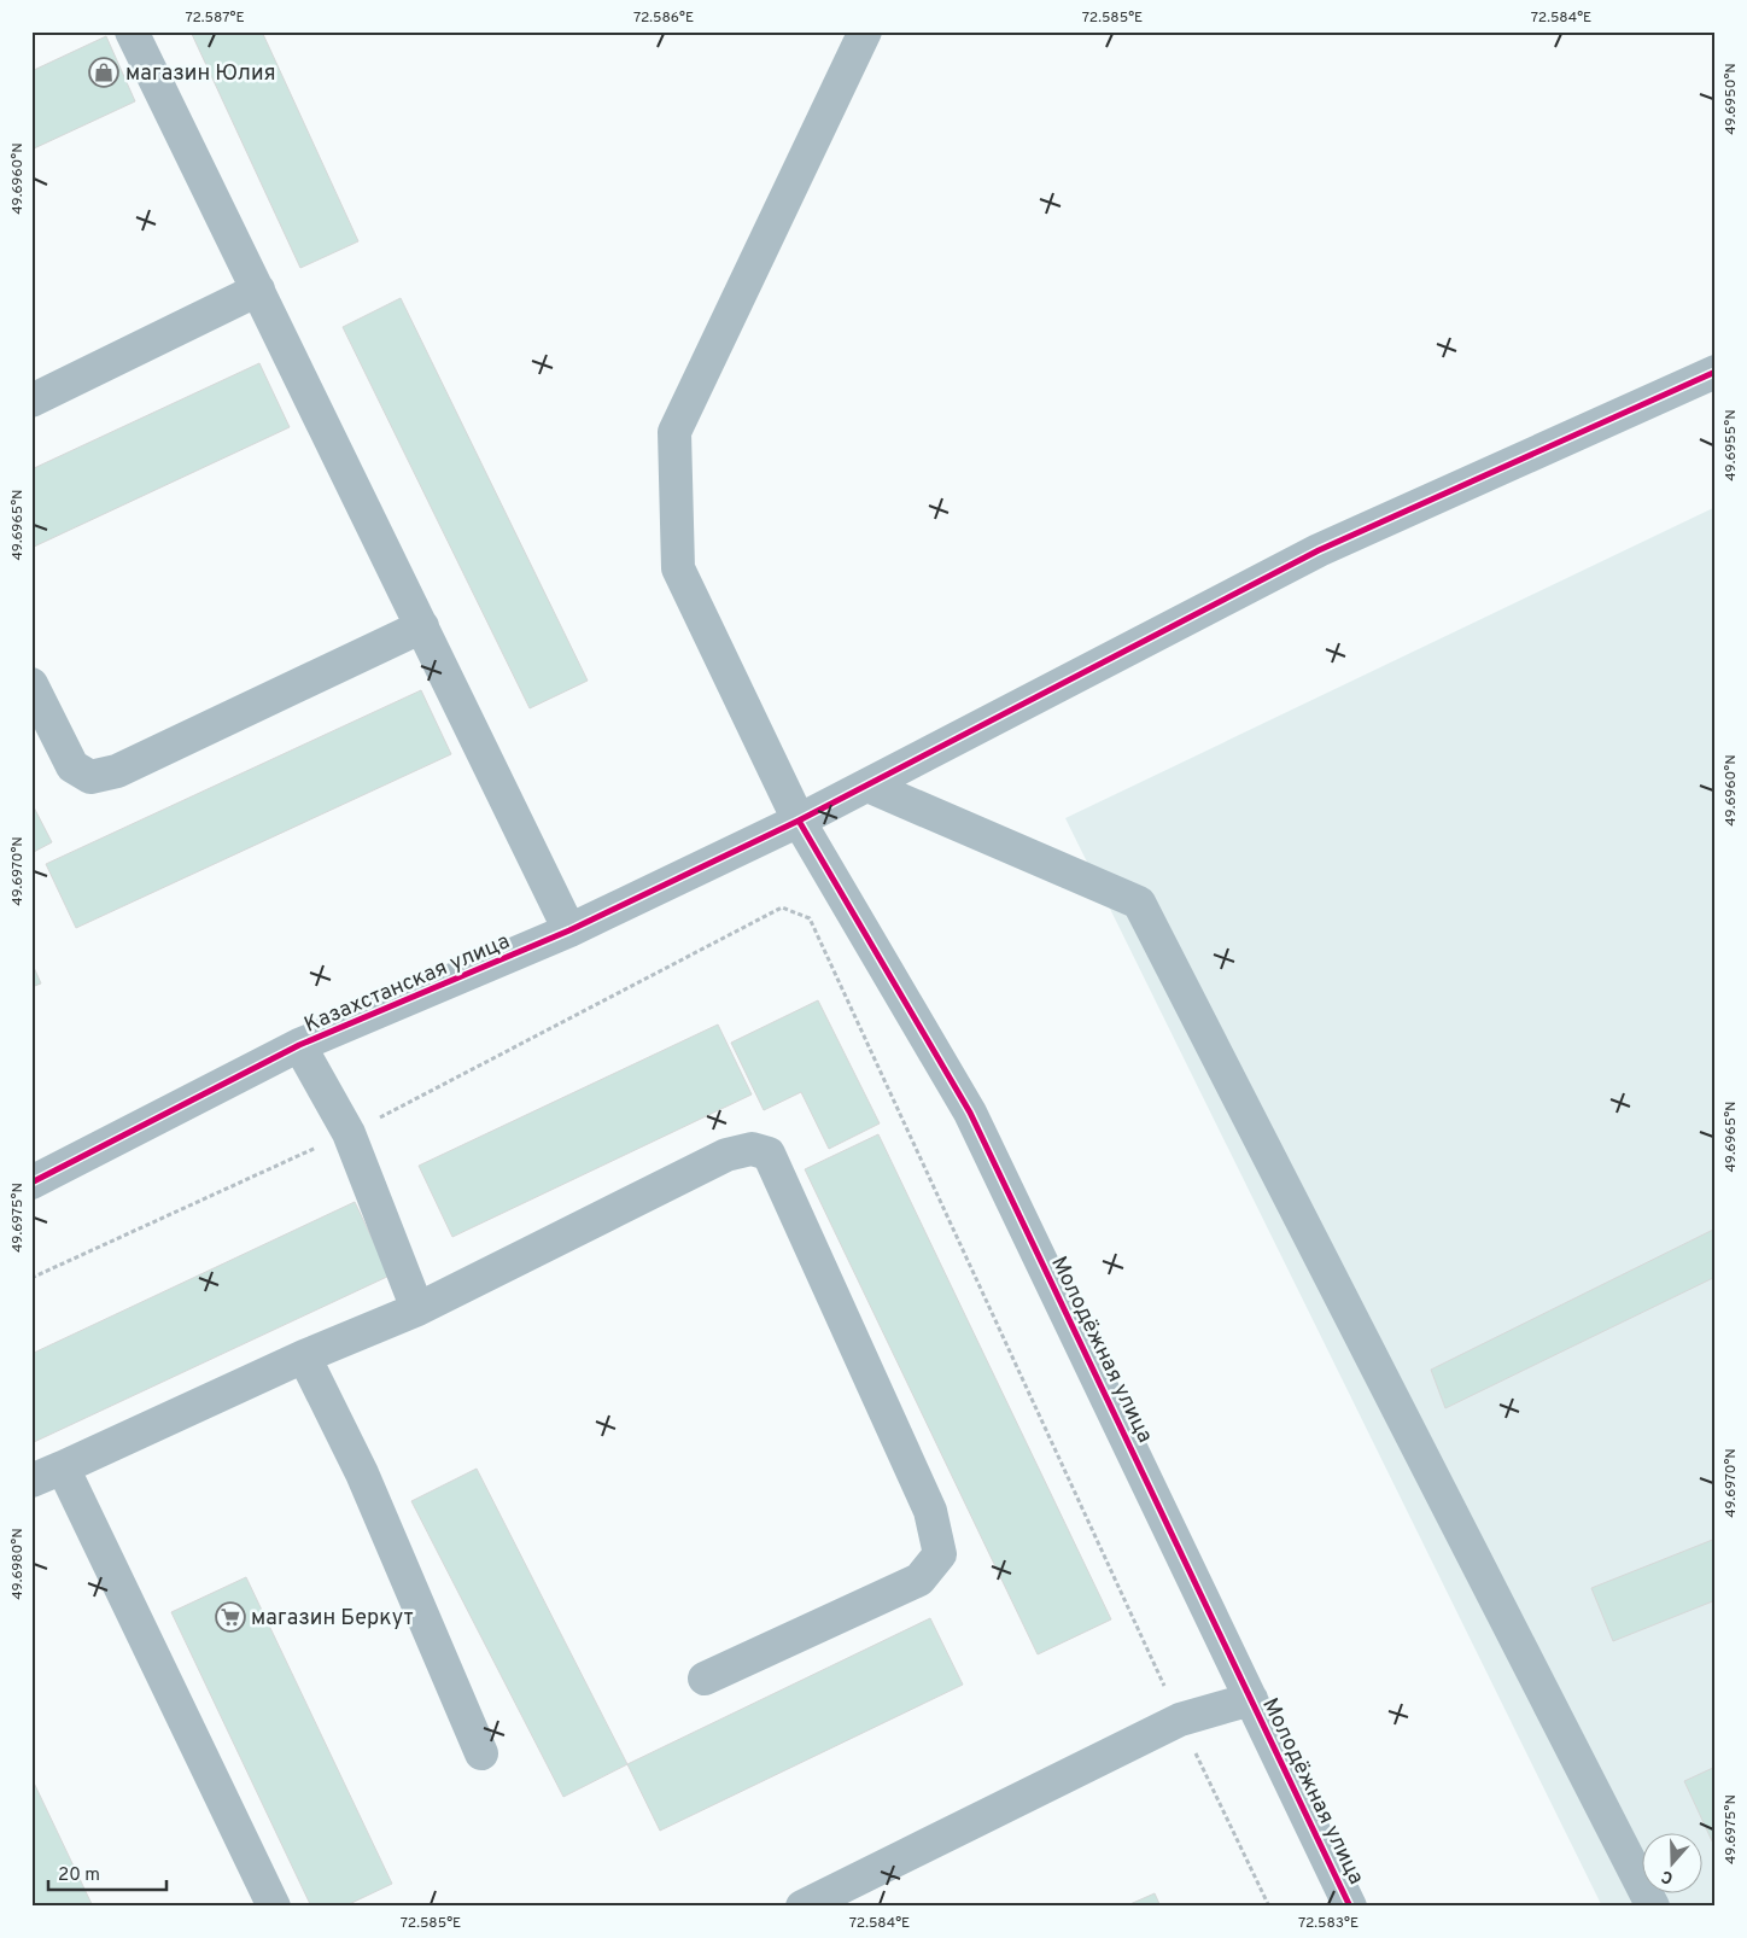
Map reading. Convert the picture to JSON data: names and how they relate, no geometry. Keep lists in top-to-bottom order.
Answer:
{
  "streets": {
    "street": ["Казахстанская улица", "Молодёжная улица"]
  },
  "crossings": [
    ["Казахстанская улица", "Молодёжная улица"]
  ],
  "places": {
    "shop": ["магазин Юлия"],
    "supermarket": ["магазин Беркут"]
  },
  "scale_bar": "20 m",
  "north": "bottom",
  "coordinates": [
    "72.587°E",
    "72.586°E",
    "72.585°E",
    "72.584°E",
    "49.6950°N",
    "49.6960°N",
    "49.6955°N",
    "49.6965°N",
    "49.6970°N",
    "49.6975°N",
    "49.6980°N",
    "72.583°E"
  ]
}
